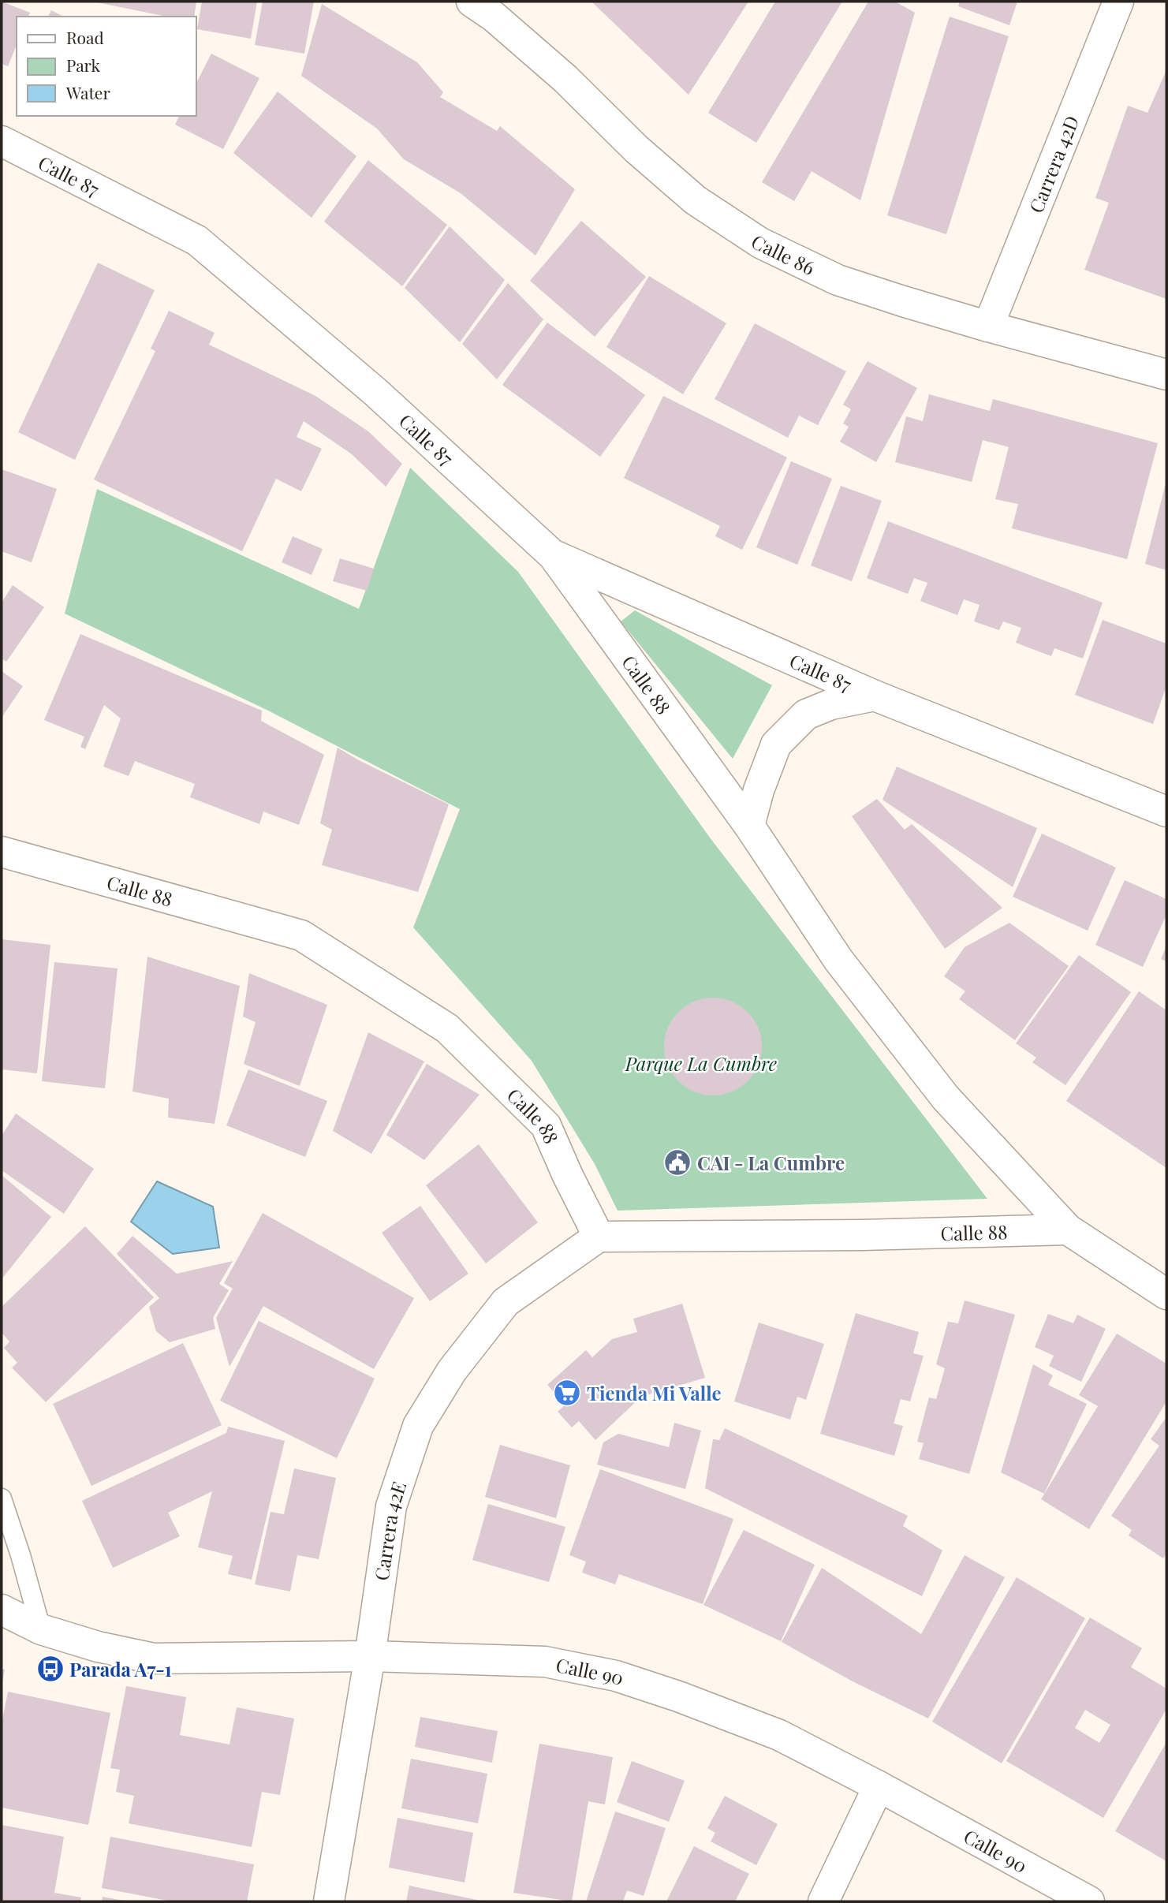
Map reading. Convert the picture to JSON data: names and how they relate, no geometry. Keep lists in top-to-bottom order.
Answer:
{
  "streets": {
    "street": [
      "Carrera 42D",
      "Calle 87",
      "Calle 86",
      "Calle 88",
      "Carrera 42E",
      "Calle 90"
    ]
  },
  "crossings": [
    ["Carrera 42D", "Calle 86"],
    ["Calle 87", "Calle 88"],
    ["Calle 88", "Carrera 42E"],
    ["Carrera 42E", "Calle 90"]
  ],
  "parks": ["Parque La Cumbre"],
  "places": {
    "public building": ["CAI - La Cumbre"],
    "supermarket": ["Tienda Mi Valle"],
    "bus stop": ["Parada A7-1"]
  },
  "legend": ["Road", "Park", "Water"]
}
